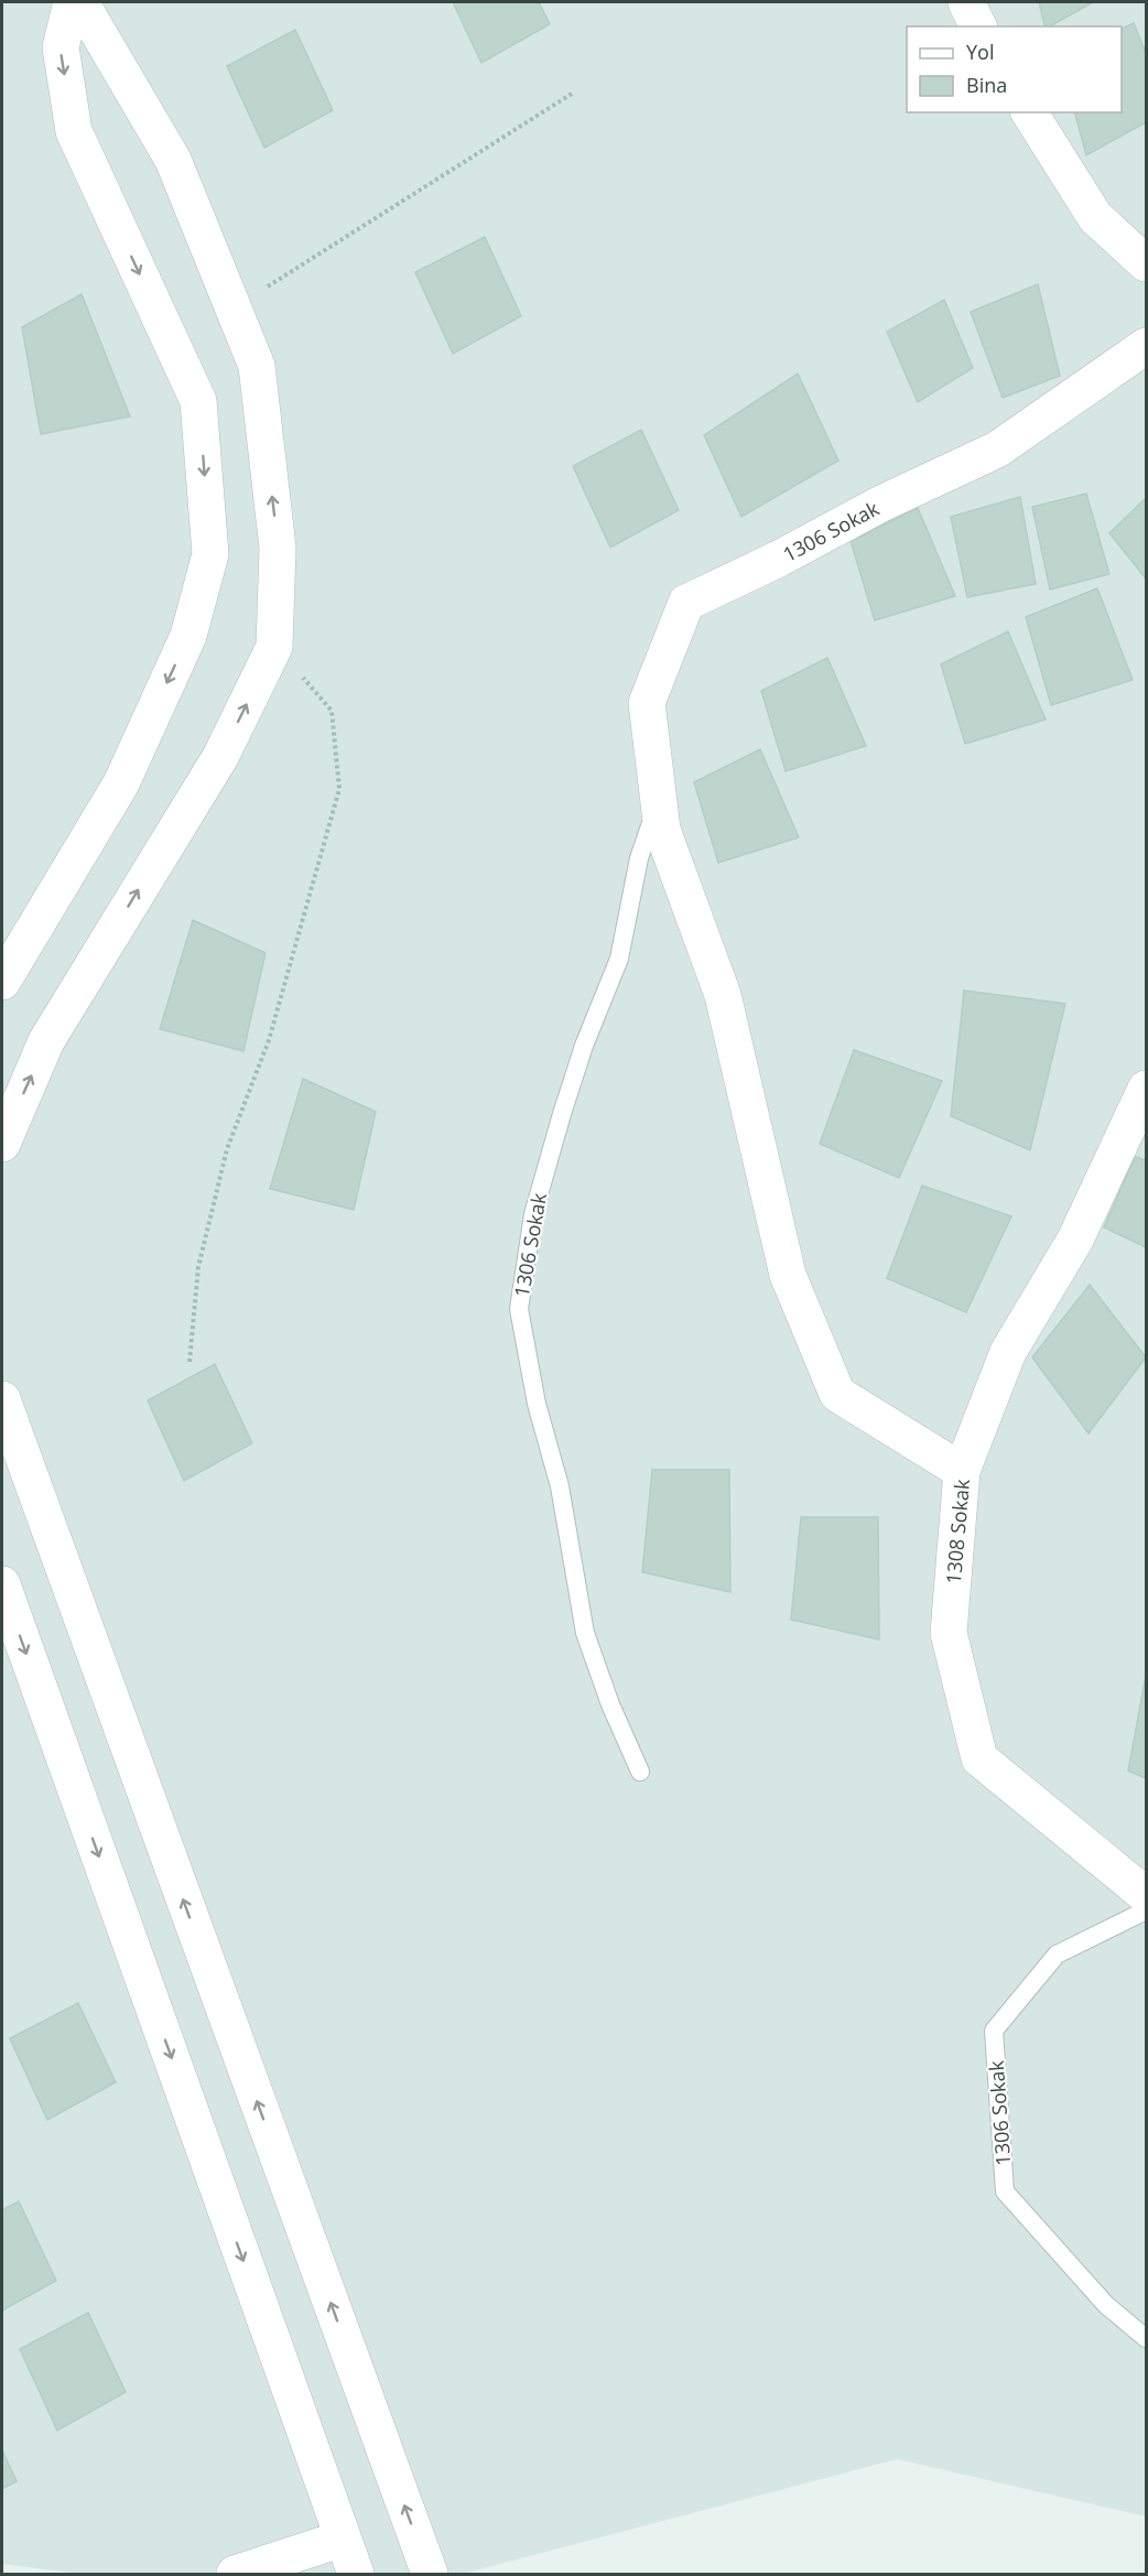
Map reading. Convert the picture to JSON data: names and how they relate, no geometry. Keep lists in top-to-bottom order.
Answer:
{
  "streets": {
    "street": ["1306 Sokak", "1308 Sokak"]
  },
  "crossings": [
    ["1306 Sokak", "1308 Sokak"]
  ],
  "legend": ["Yol", "Bina"]
}
